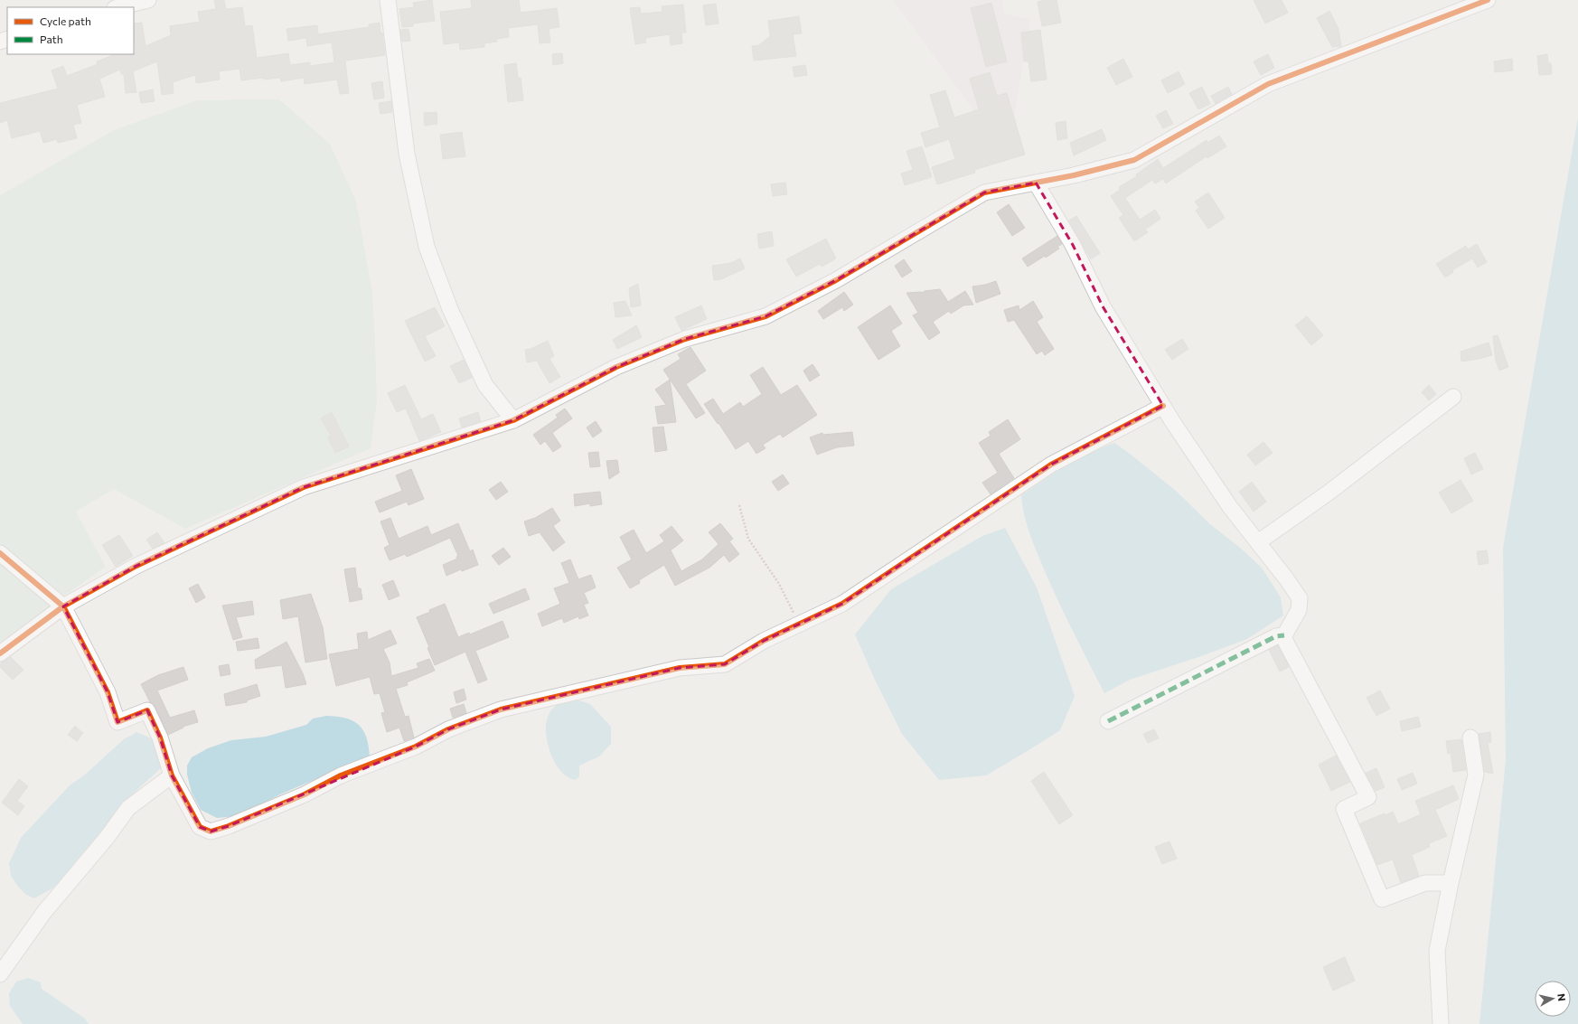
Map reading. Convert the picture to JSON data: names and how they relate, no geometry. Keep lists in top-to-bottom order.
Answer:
{
  "legend": ["Cycle path", "Path"],
  "north": "right"
}
